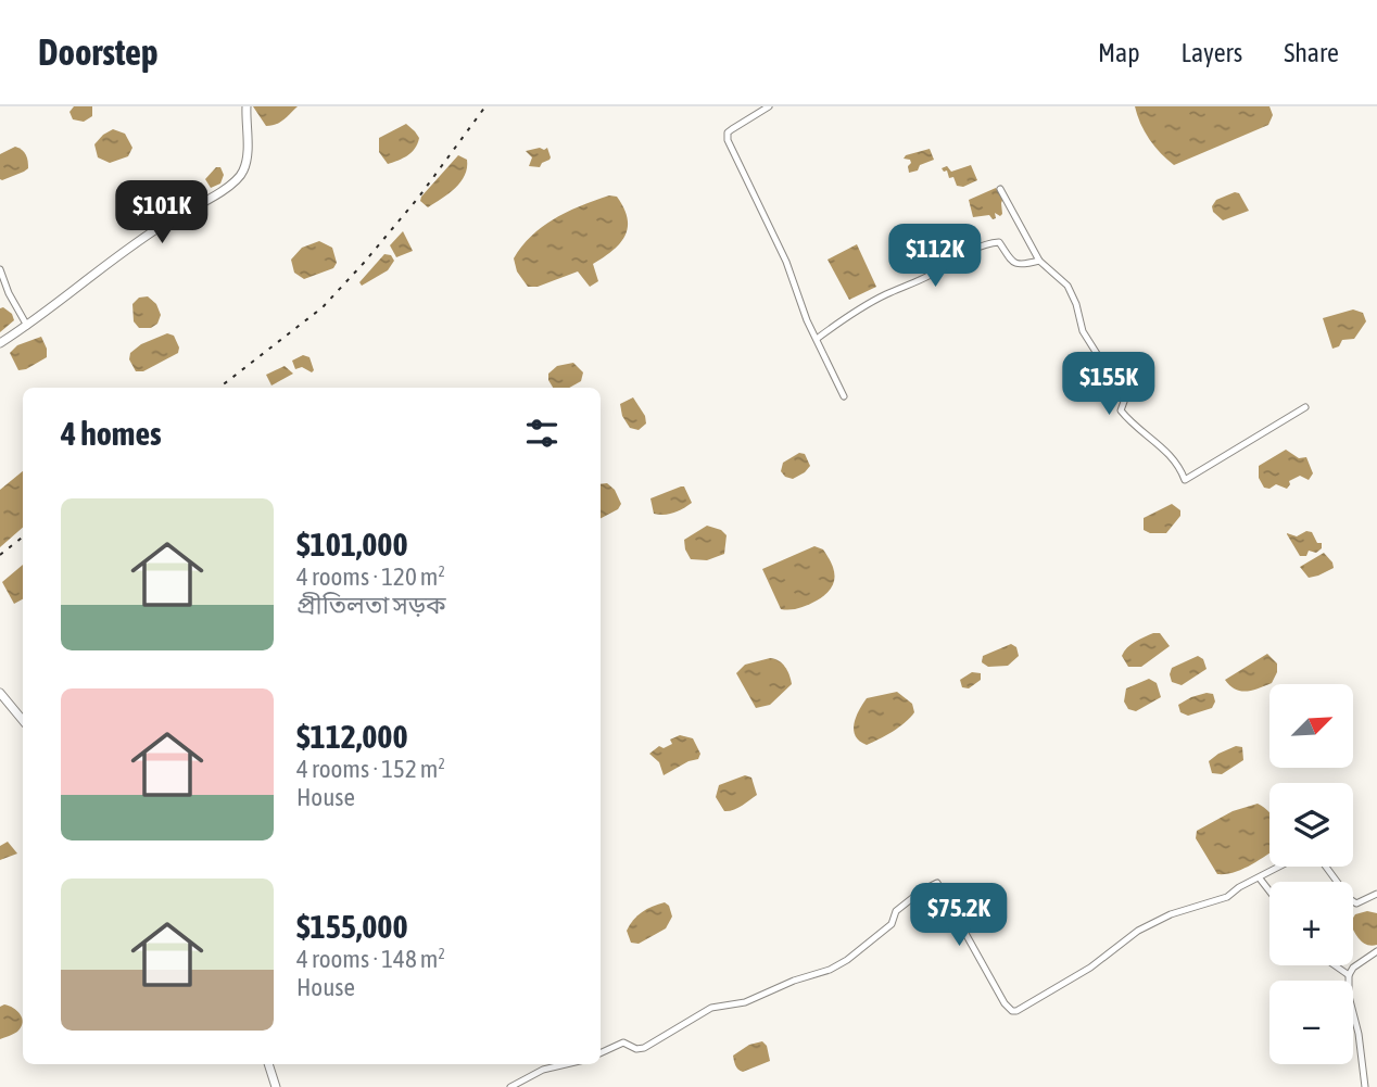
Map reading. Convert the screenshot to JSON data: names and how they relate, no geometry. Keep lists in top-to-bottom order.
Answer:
{
  "north": "top right",
  "page": {
    "header": "Doorstep",
    "nav": ["Map", "Layers", "Share"],
    "price": [
      "$101K",
      "$112K",
      "$155K",
      "$75.2K"
    ],
    "heading": "4 homes",
    "list": [
      {
        "name": "$101,000",
        "note": "4 rooms · 120 m² · প্রীতিলতা সড়ক"
      },
      {
        "name": "$112,000",
        "note": "4 rooms · 152 m² · House"
      },
      {
        "name": "$155,000",
        "note": "4 rooms · 148 m² · House"
      }
    ],
    "map_buttons": ["+", "−"]
  }
}
